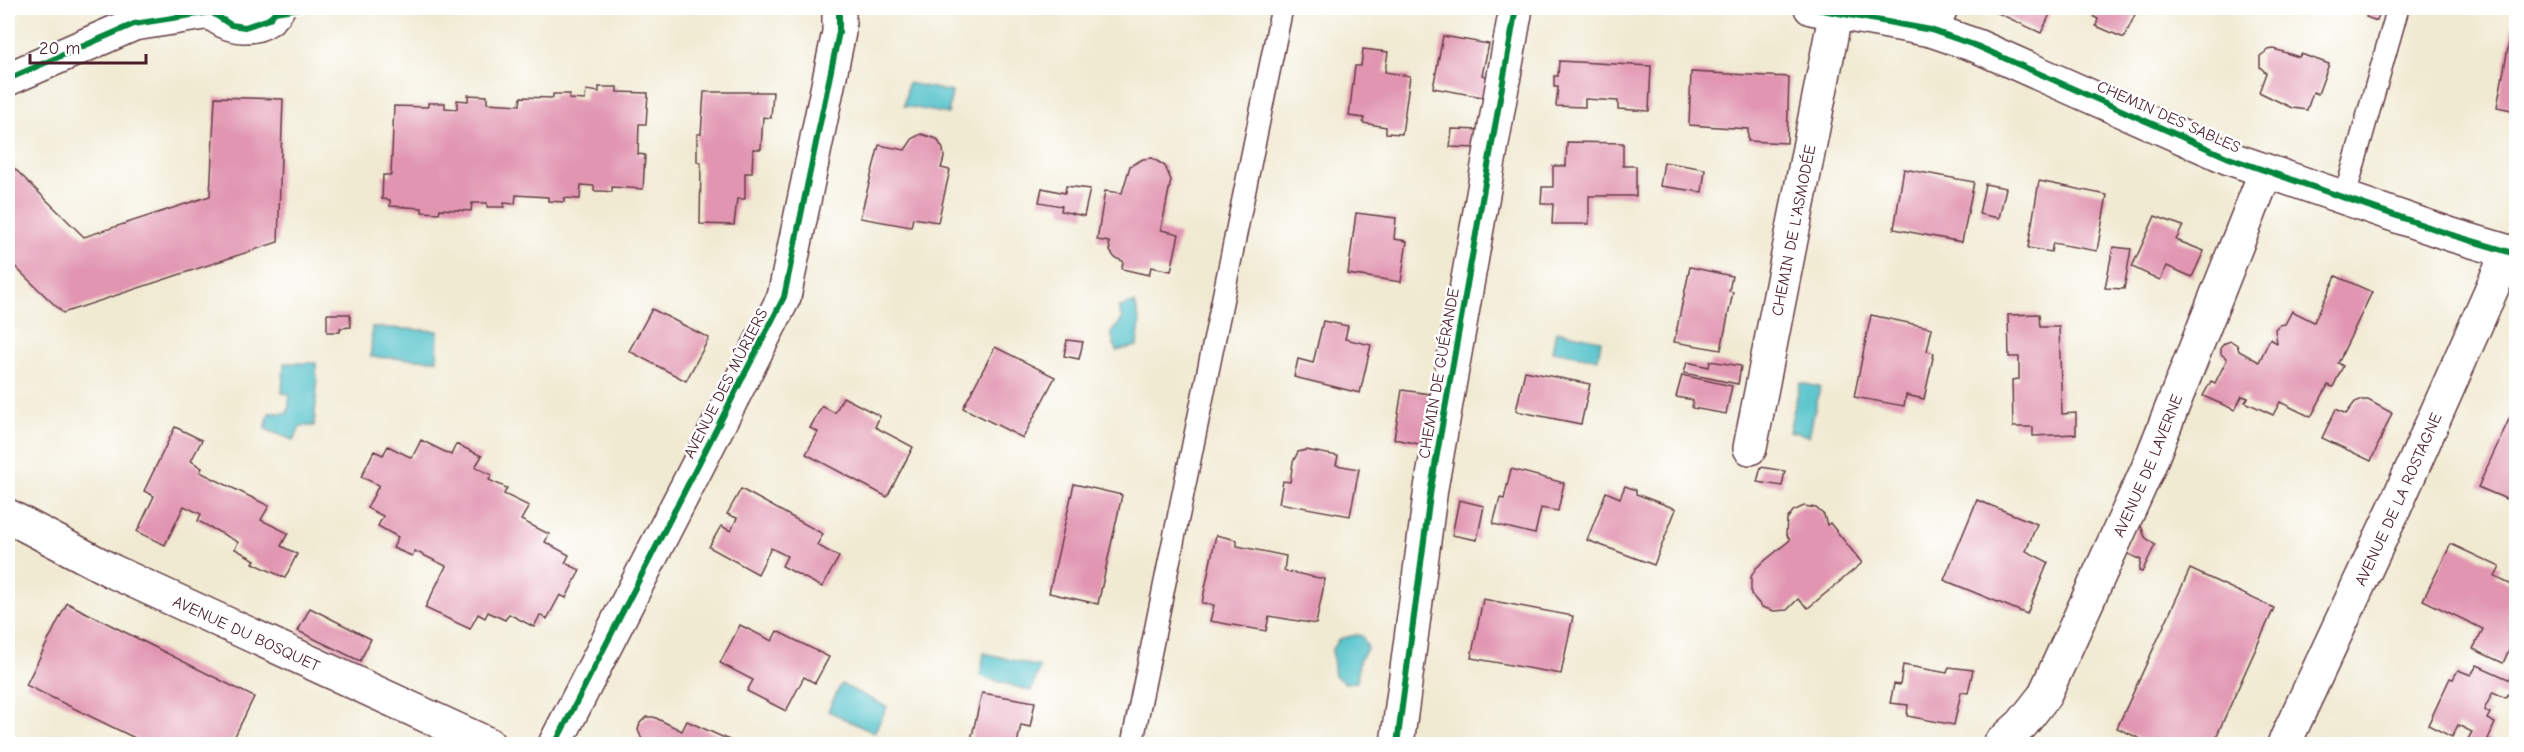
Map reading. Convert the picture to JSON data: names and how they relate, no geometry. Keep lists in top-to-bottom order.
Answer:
{
  "streets": {
    "street": [
      "CHEMIN DES SABLES",
      "CHEMIN DE L'ASMODÉE",
      "CHEMIN DE GUÉRANDE",
      "AVENUE DES MÛRIERS",
      "AVENUE DE LAVERNE",
      "AVENUE DE LA ROSTAGNE",
      "AVENUE DU BOSQUET"
    ]
  },
  "crossings": [
    ["CHEMIN DES SABLES", "CHEMIN DE L'ASMODÉE"],
    ["CHEMIN DES SABLES", "AVENUE DE LAVERNE"],
    ["CHEMIN DES SABLES", "AVENUE DE LA ROSTAGNE"]
  ],
  "scale_bar": "20 m"
}
